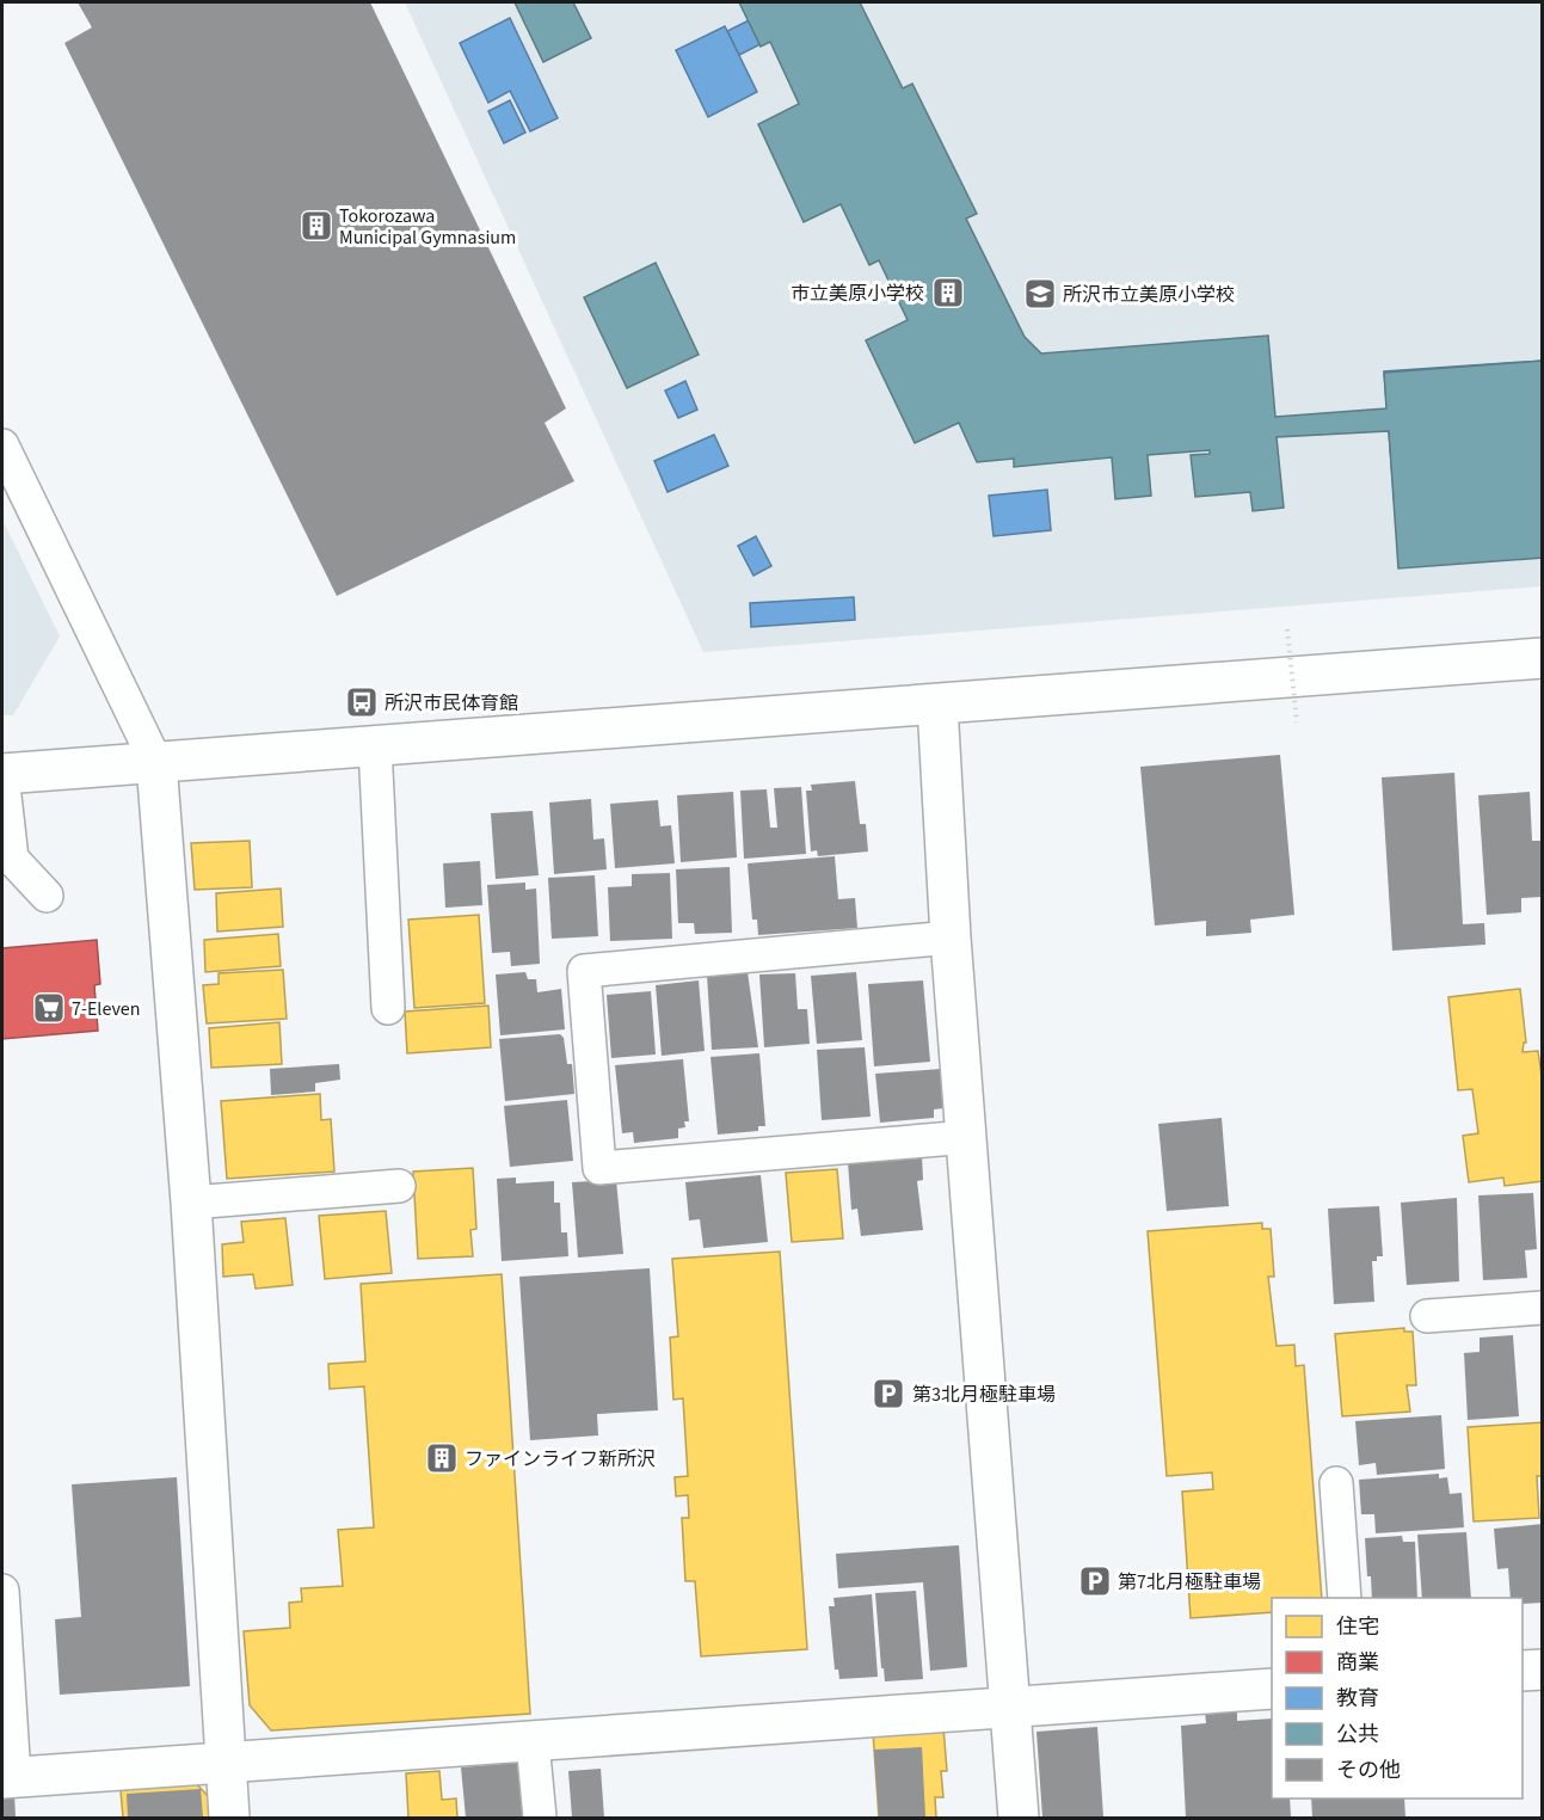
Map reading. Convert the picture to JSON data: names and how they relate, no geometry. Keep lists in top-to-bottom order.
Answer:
{
  "places": {
    "building": ["Tokorozawa Municipal Gymnasium", "市立美原小学校", "ファインライフ新所沢"],
    "school or university": ["所沢市立美原小学校"],
    "bus stop": ["所沢市民体育館"],
    "supermarket": ["7-Eleven"],
    "parking": ["第3北月極駐車場", "第7北月極駐車場"]
  },
  "legend": [
    "住宅",
    "商業",
    "教育",
    "公共",
    "その他"
  ]
}
